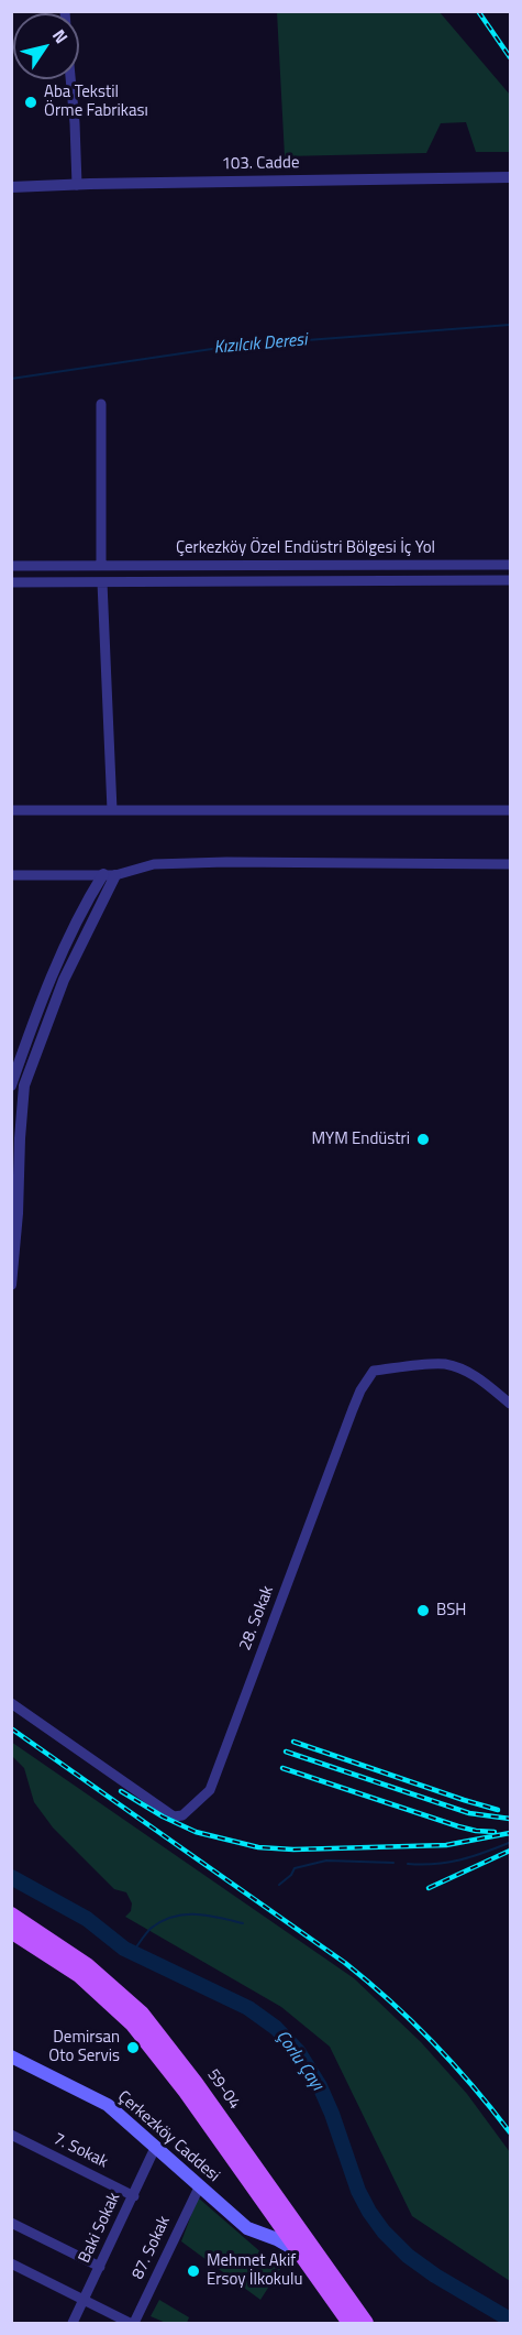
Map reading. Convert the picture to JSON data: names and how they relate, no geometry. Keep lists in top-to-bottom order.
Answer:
{
  "streets": {
    "main road": ["59-04", "Çerkezköy Caddesi"],
    "street": [
      "103. Cadde",
      "Çerkezköy Özel Endüstri Bölgesi İç Yol",
      "28. Sokak",
      "7. Sokak",
      "Baki Sokak",
      "87. Sokak"
    ]
  },
  "crossings": [
    ["59-04", "Çerkezköy Caddesi"],
    ["Çerkezköy Caddesi", "Baki Sokak"],
    ["Çerkezköy Caddesi", "87. Sokak"],
    ["7. Sokak", "Baki Sokak"]
  ],
  "water": ["Kızılcık Deresi", "Çorlu Çayı"],
  "places": [
    "Aba Tekstil Örme Fabrikası",
    "MYM Endüstri",
    "BSH",
    "Demirsan Oto Servis",
    "Mehmet Akif Ersoy İlkokulu"
  ],
  "north": "top right"
}
